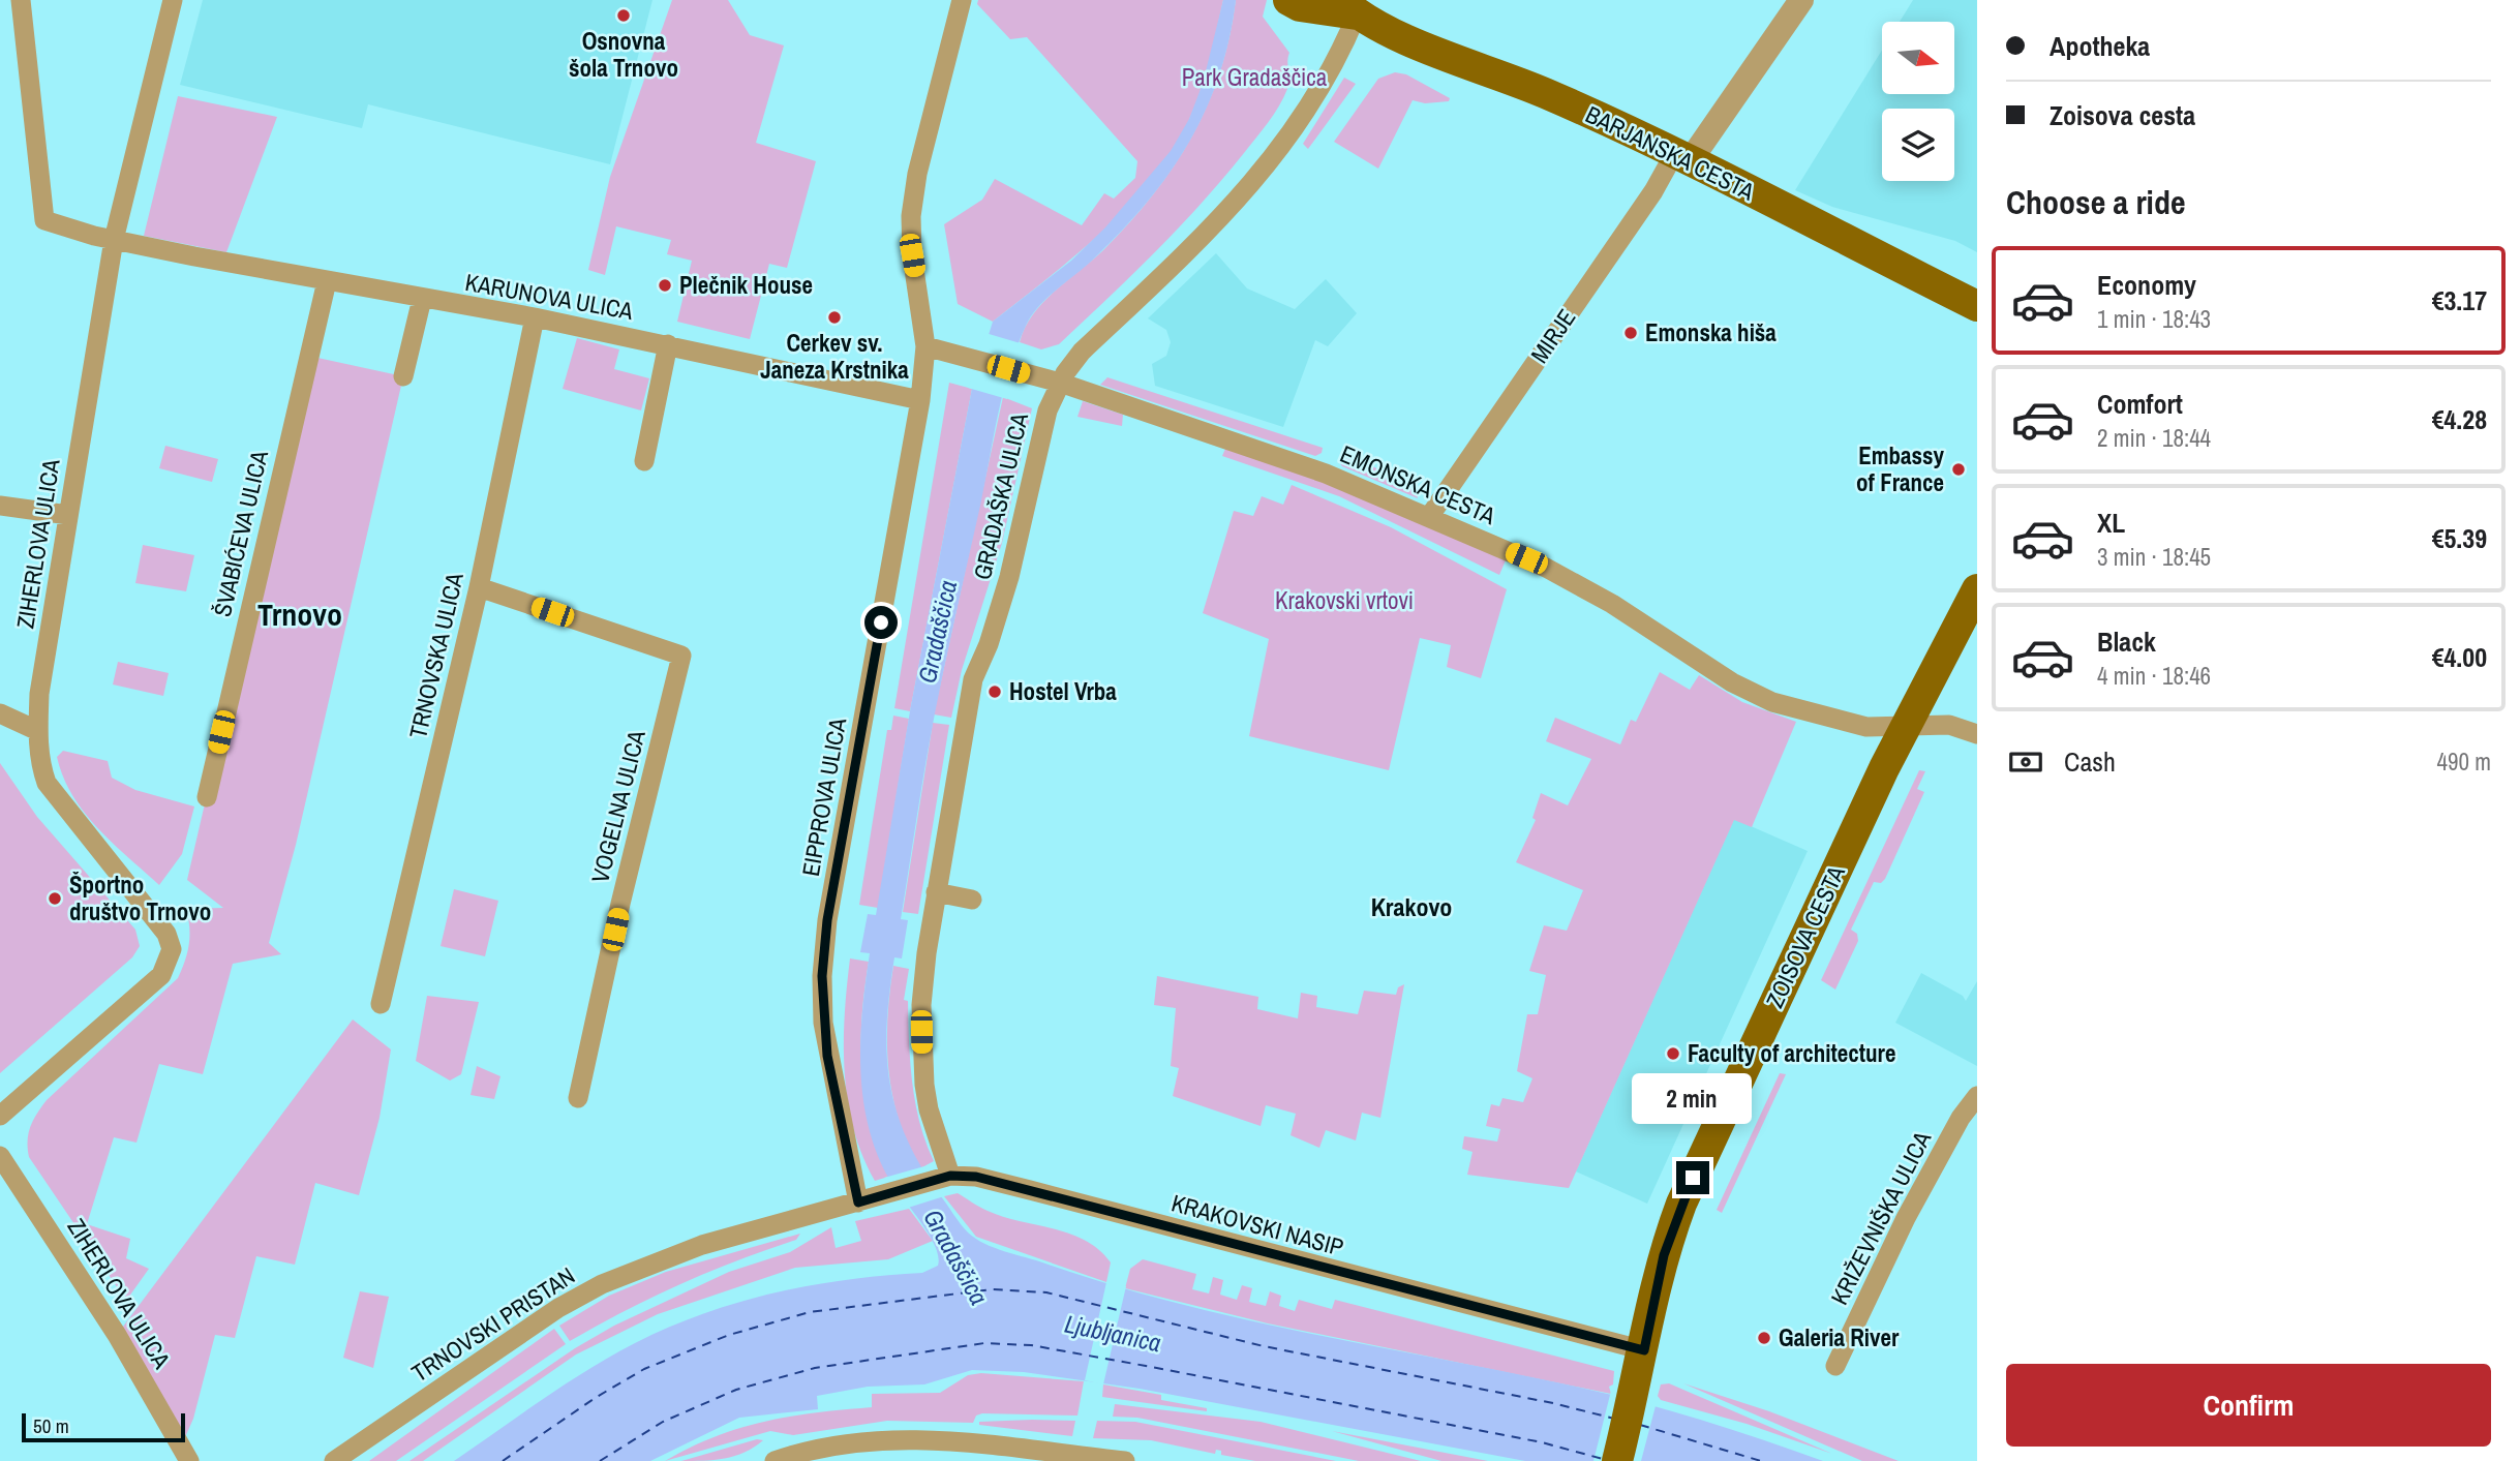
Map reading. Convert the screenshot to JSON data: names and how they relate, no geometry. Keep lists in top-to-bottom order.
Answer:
{
  "streets": {
    "main road": ["BARJANSKA CESTA", "ZOISOVA CESTA"],
    "street": [
      "KARUNOVA ULICA",
      "MIRJE",
      "EMONSKA CESTA",
      "GRADAŠKA ULICA",
      "ŠVABIĆEVA ULICA",
      "ZIHERLOVA ULICA",
      "TRNOVSKA ULICA",
      "EIPPROVA ULICA",
      "VOGELNA ULICA",
      "KRIŽEVNIŠKA ULICA",
      "KRAKOVSKI NASIP",
      "TRNOVSKI PRISTAN"
    ]
  },
  "crossings": [
    ["BARJANSKA CESTA", "MIRJE"],
    ["BARJANSKA CESTA", "GRADAŠKA ULICA"],
    ["KARUNOVA ULICA", "ŠVABIĆEVA ULICA"],
    ["KARUNOVA ULICA", "ZIHERLOVA ULICA"],
    ["KARUNOVA ULICA", "TRNOVSKA ULICA"],
    ["KARUNOVA ULICA", "EIPPROVA ULICA"],
    ["MIRJE", "EMONSKA CESTA"],
    ["EMONSKA CESTA", "GRADAŠKA ULICA"],
    ["EMONSKA CESTA", "ZOISOVA CESTA"],
    ["GRADAŠKA ULICA", "KRAKOVSKI NASIP"],
    ["TRNOVSKA ULICA", "VOGELNA ULICA"],
    ["EIPPROVA ULICA", "KRAKOVSKI NASIP"],
    ["EIPPROVA ULICA", "TRNOVSKI PRISTAN"],
    ["ZOISOVA CESTA", "KRAKOVSKI NASIP"],
    ["KRAKOVSKI NASIP", "TRNOVSKI PRISTAN"]
  ],
  "districts": ["Trnovo", "Krakovo"],
  "water": ["Gradaščica", "Ljubljanica"],
  "parks": ["Park Gradaščica", "Krakovski vrtovi"],
  "places": [
    "Osnovna šola Trnovo",
    "Plečnik House",
    "Cerkev sv. Janeza Krstnika",
    "Emonska hiša",
    "Embassy of France",
    "Hostel Vrba",
    "Športno društvo Trnovo",
    "Faculty of architecture",
    "Galeria River"
  ],
  "scale_bar": "50 m",
  "north": "right",
  "page": {
    "banner": ["Apotheka", "Zoisova cesta"],
    "heading": "Choose a ride",
    "list": [
      {
        "name": "Economy",
        "note": "1 min · 18:43",
        "value": "€3.17"
      },
      {
        "name": "Comfort",
        "note": "2 min · 18:44",
        "value": "€4.28"
      },
      {
        "name": "XL",
        "note": "3 min · 18:45",
        "value": "€5.39"
      },
      {
        "name": "Black",
        "note": "4 min · 18:46",
        "value": "€4.00"
      }
    ],
    "pay": ["Cash", "490 m"],
    "bubble": "2 min",
    "buttons": "Confirm",
    "scale": "50 m"
  }
}
